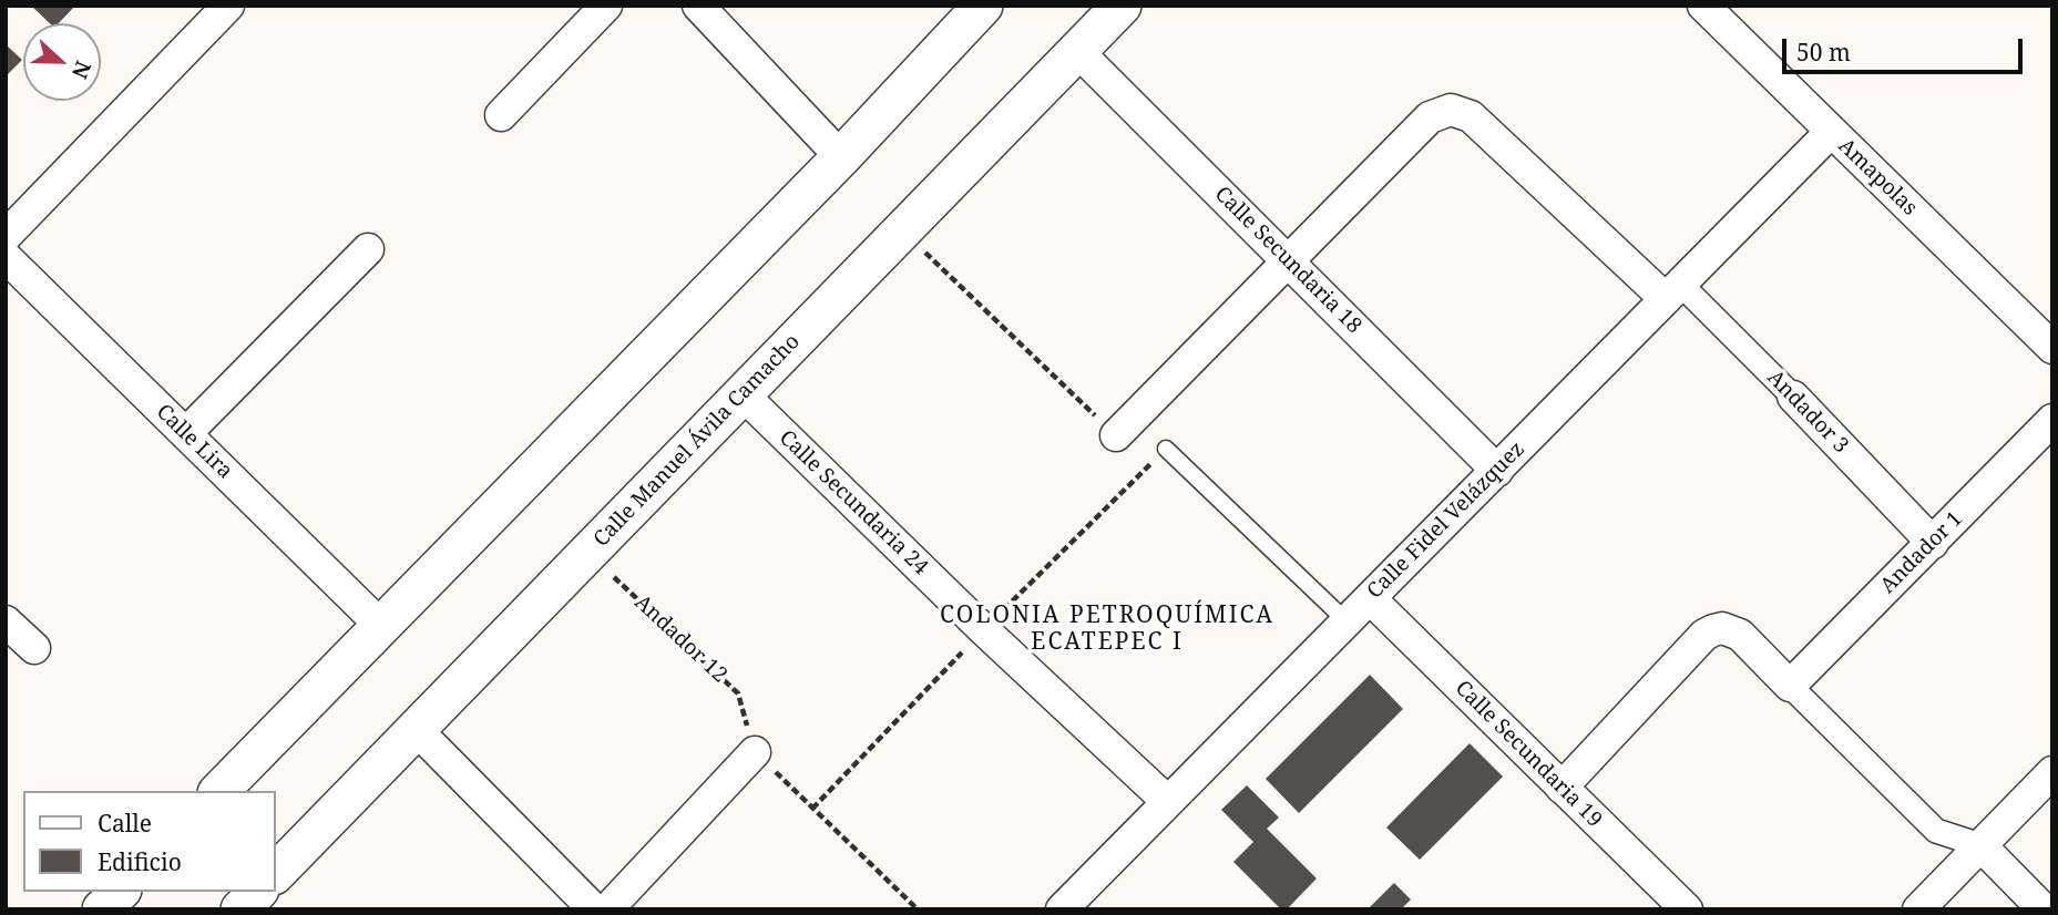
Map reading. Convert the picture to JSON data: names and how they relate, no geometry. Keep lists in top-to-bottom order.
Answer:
{
  "streets": {
    "street": [
      "Amapolas",
      "Calle Secundaria 18",
      "Andador 3",
      "Calle Manuel Ávila Camacho",
      "Calle Lira",
      "Calle Secundaria 24",
      "Calle Fidel Velázquez",
      "Andador 1",
      "Calle Secundaria 19"
    ],
    "path": ["Andador 12"]
  },
  "crossings": [
    ["Amapolas", "Calle Fidel Velázquez"],
    ["Calle Secundaria 18", "Calle Manuel Ávila Camacho"],
    ["Calle Secundaria 18", "Calle Fidel Velázquez"],
    ["Andador 3", "Calle Fidel Velázquez"],
    ["Andador 3", "Andador 1"],
    ["Calle Manuel Ávila Camacho", "Calle Secundaria 24"],
    ["Calle Manuel Ávila Camacho", "Andador 12"],
    ["Calle Secundaria 24", "Calle Fidel Velázquez"],
    ["Calle Fidel Velázquez", "Calle Secundaria 19"]
  ],
  "districts": ["COLONIA PETROQUÍMICA ECATEPEC I"],
  "legend": ["Calle", "Edificio"],
  "scale_bar": "50 m",
  "north": "right"
}
